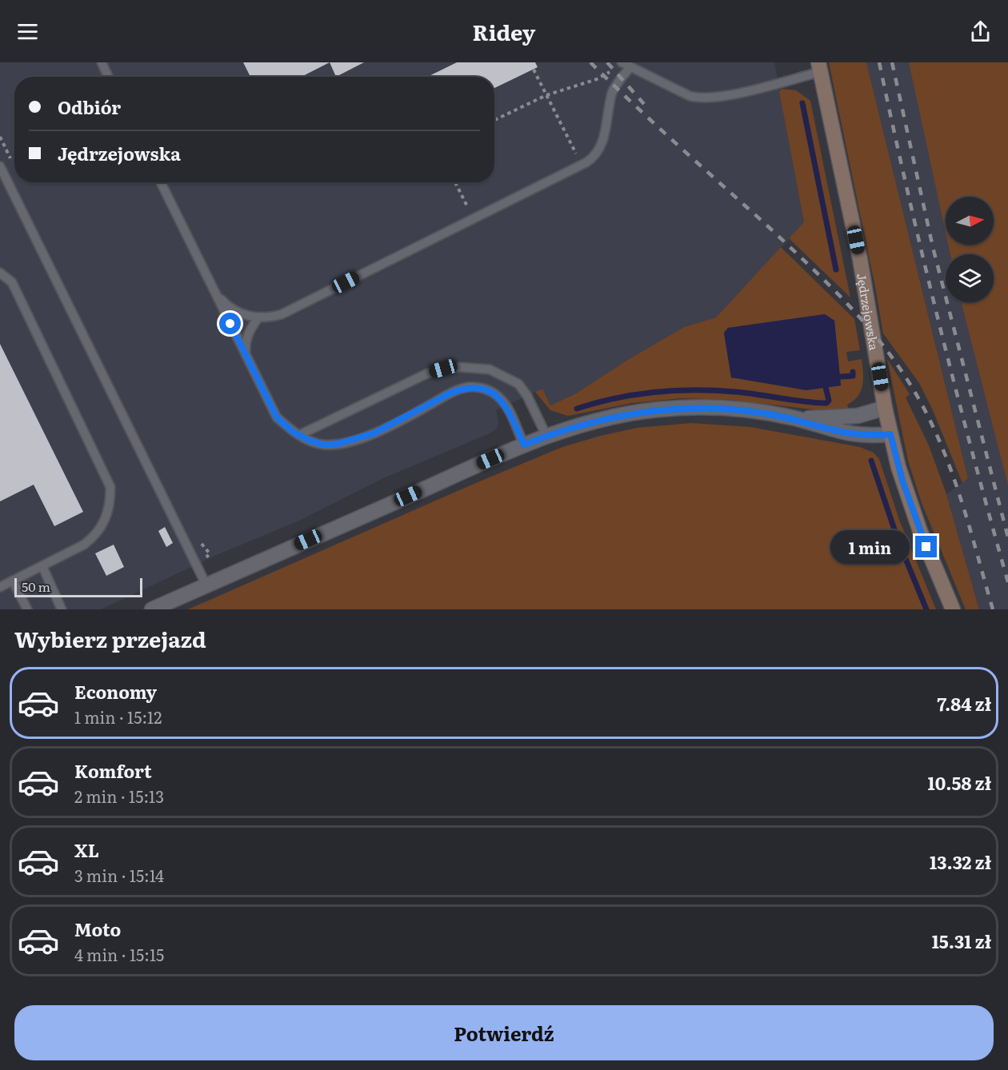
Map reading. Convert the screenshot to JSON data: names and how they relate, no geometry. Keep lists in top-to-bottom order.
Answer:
{
  "streets": {
    "street": ["Jędrzejowska"]
  },
  "scale_bar": "50 m",
  "north": "right",
  "page": {
    "header": "Ridey",
    "banner": ["Odbiór", "Jędrzejowska"],
    "bubble": "1 min",
    "scale": "50 m",
    "heading": "Wybierz przejazd",
    "list": [
      {
        "name": "Economy",
        "note": "1 min · 15:12",
        "value": "7.84 zł"
      },
      {
        "name": "Komfort",
        "note": "2 min · 15:13",
        "value": "10.58 zł"
      },
      {
        "name": "XL",
        "note": "3 min · 15:14",
        "value": "13.32 zł"
      },
      {
        "name": "Moto",
        "note": "4 min · 15:15",
        "value": "15.31 zł"
      }
    ],
    "buttons": "Potwierdź"
  }
}
